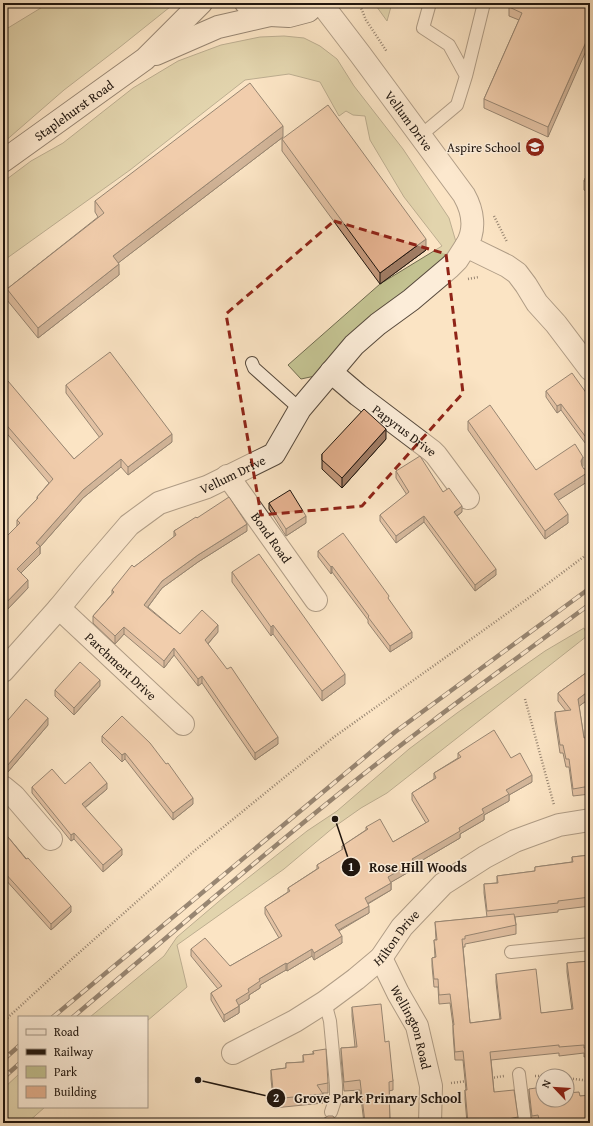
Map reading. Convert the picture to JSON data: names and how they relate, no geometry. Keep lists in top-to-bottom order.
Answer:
{
  "streets": {
    "street": [
      "Staplehurst Road",
      "Vellum Drive",
      "Papyrus Drive",
      "Bond Road",
      "Parchment Drive",
      "Hilton Drive",
      "Wellington Road"
    ]
  },
  "crossings": [
    ["Vellum Drive", "Papyrus Drive"],
    ["Vellum Drive", "Bond Road"],
    ["Vellum Drive", "Parchment Drive"],
    ["Hilton Drive", "Wellington Road"]
  ],
  "places": {
    "school or university": ["Aspire School"],
    "other": ["Rose Hill Woods", "Grove Park Primary School"]
  },
  "legend": [
    "Road",
    "Railway",
    "Park",
    "Building"
  ],
  "north": "top left"
}
